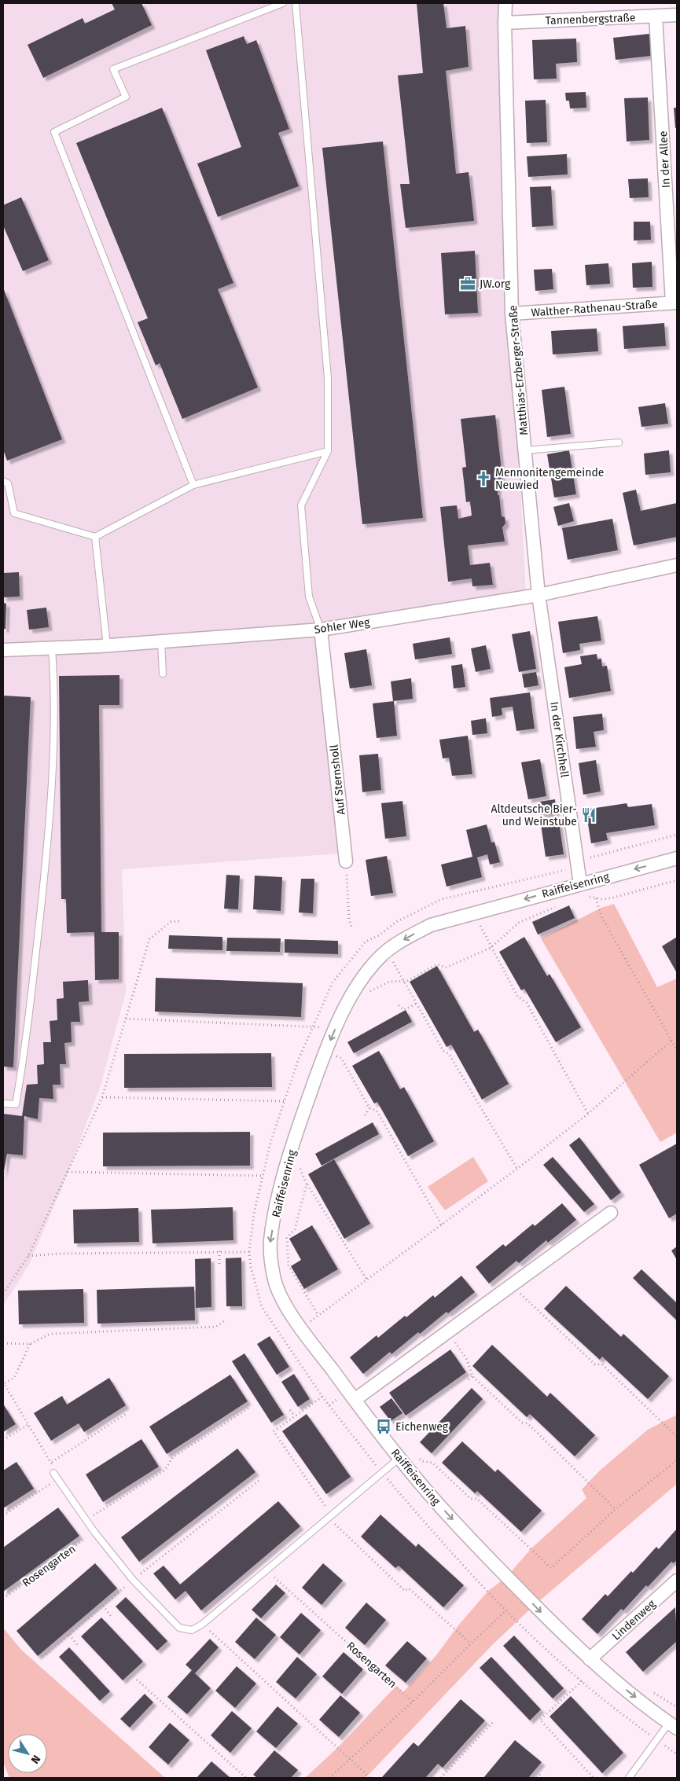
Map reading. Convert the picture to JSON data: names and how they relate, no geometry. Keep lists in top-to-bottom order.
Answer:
{
  "streets": {
    "street": [
      "Tannenbergstraße",
      "In der Allee",
      "Walther-Rathenau-Straße",
      "Matthias-Erzberger-Straße",
      "Sohler Weg",
      "In der Kirchhell",
      "Auf Sternsholl",
      "Raiffeisenring",
      "Lindenweg"
    ],
    "path": ["Rosengarten"]
  },
  "crossings": [
    ["Tannenbergstraße", "In der Allee"],
    ["Tannenbergstraße", "Matthias-Erzberger-Straße"],
    ["In der Allee", "Walther-Rathenau-Straße"],
    ["Walther-Rathenau-Straße", "Matthias-Erzberger-Straße"],
    ["Matthias-Erzberger-Straße", "Sohler Weg"],
    ["Matthias-Erzberger-Straße", "In der Kirchhell"],
    ["Sohler Weg", "In der Kirchhell"],
    ["Sohler Weg", "Auf Sternsholl"],
    ["In der Kirchhell", "Raiffeisenring"],
    ["Raiffeisenring", "Lindenweg"]
  ],
  "places": {
    "office": ["JW.org"],
    "church": ["Mennonitengemeinde Neuwied"],
    "restaurant": ["Altdeutsche Bier- und Weinstube"],
    "bus stop": ["Eichenweg"]
  },
  "north": "bottom right"
}
